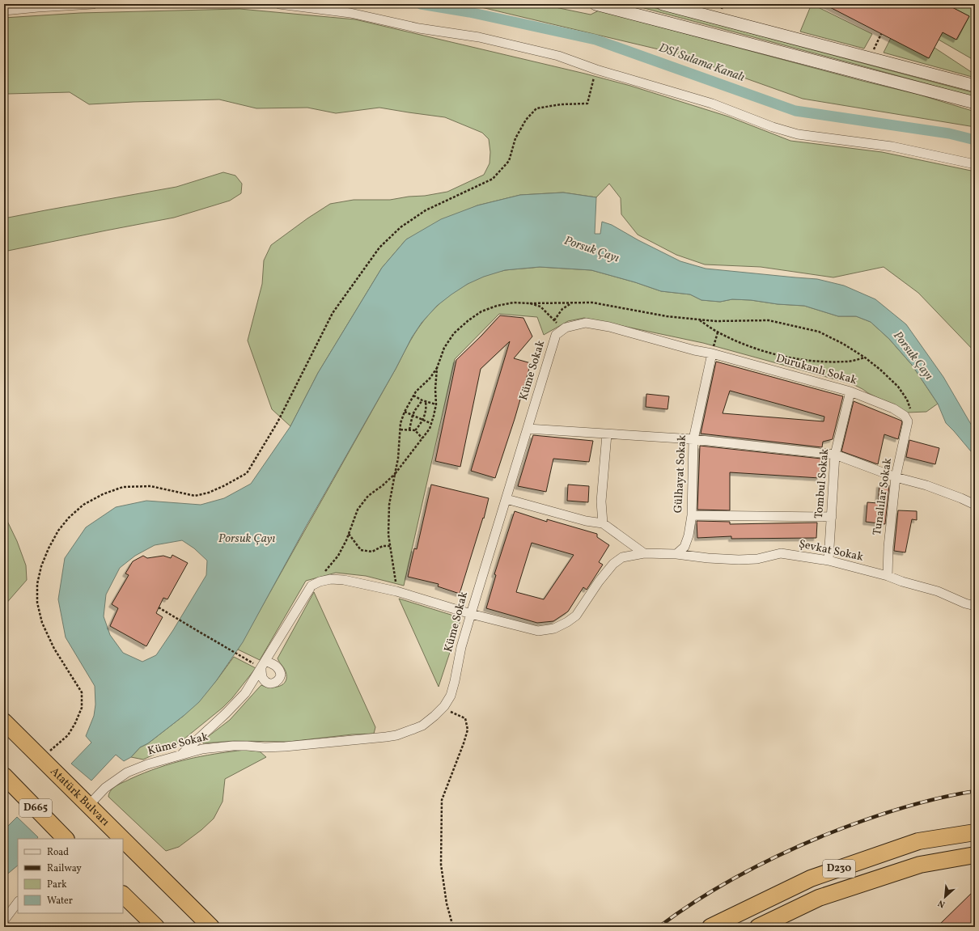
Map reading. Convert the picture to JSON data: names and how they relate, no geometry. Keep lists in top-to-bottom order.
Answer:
{
  "streets": {
    "highway": ["Atatürk Bulvarı", "D665", "D230"],
    "street": [
      "Durukanlı Sokak",
      "Küme Sokak",
      "Gülhayat Sokak",
      "Tombul Sokak",
      "Tunalılar Sokak",
      "Şevkat Sokak"
    ]
  },
  "crossings": [
    ["Durukanlı Sokak", "Küme Sokak"],
    ["Durukanlı Sokak", "Gülhayat Sokak"],
    ["Durukanlı Sokak", "Tombul Sokak"],
    ["Durukanlı Sokak", "Tunalılar Sokak"],
    ["Küme Sokak", "Gülhayat Sokak"],
    ["Küme Sokak", "Şevkat Sokak"],
    ["Küme Sokak", "Atatürk Bulvarı"],
    ["Gülhayat Sokak", "Şevkat Sokak"],
    ["Tombul Sokak", "Şevkat Sokak"],
    ["Tunalılar Sokak", "Şevkat Sokak"]
  ],
  "water": ["DSİ Sulama Kanalı", "Porsuk Çayı"],
  "legend": [
    "Road",
    "Railway",
    "Park",
    "Water"
  ],
  "north": "bottom left"
}
